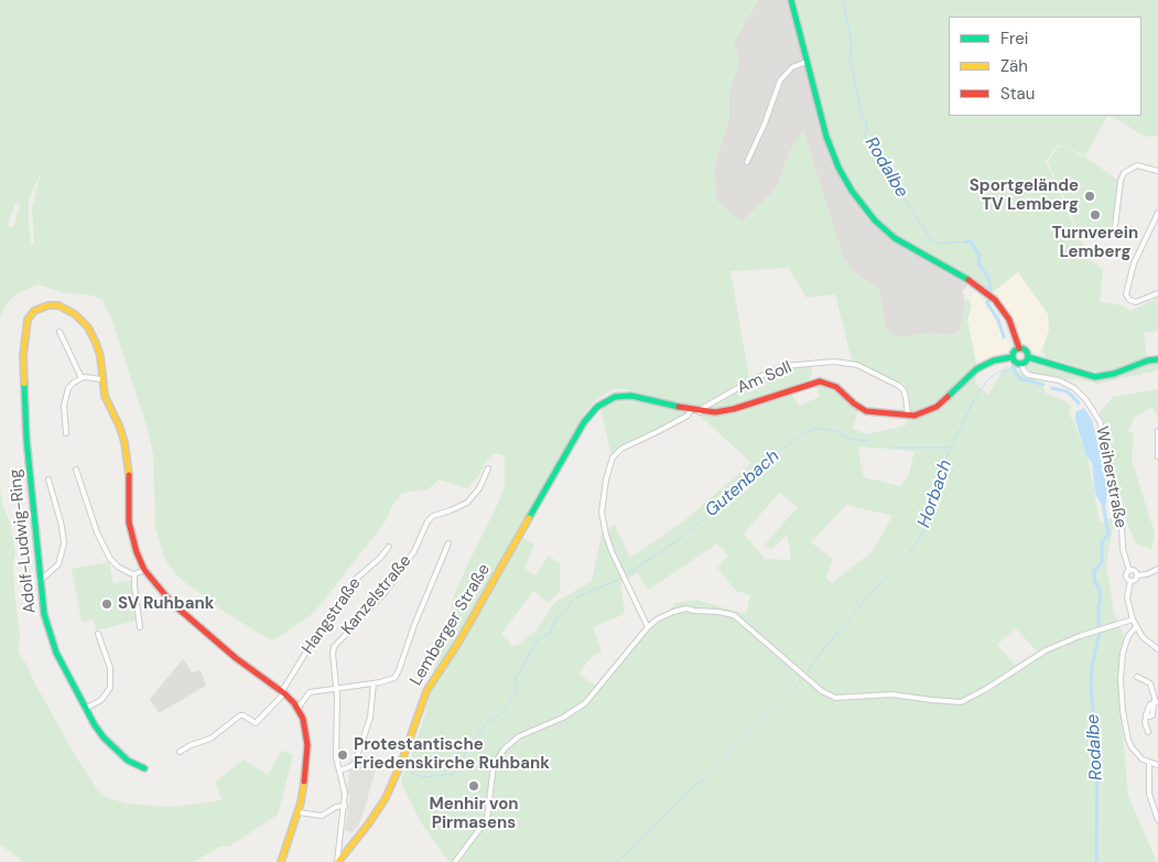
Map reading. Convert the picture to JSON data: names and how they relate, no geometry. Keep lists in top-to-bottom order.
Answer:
{
  "streets": {
    "street": [
      "Am Soll",
      "Weiherstraße",
      "Adolf-Ludwig-Ring",
      "Kanzelstraße",
      "Hangstraße",
      "Lemberger Straße"
    ]
  },
  "crossings": [
    ["Adolf-Ludwig-Ring", "Hangstraße"],
    ["Kanzelstraße", "Lemberger Straße"]
  ],
  "water": ["Rodalbe", "Gutenbach", "Horbach"],
  "places": [
    "Sportgelände TV Lemberg",
    "Turnverein Lemberg",
    "SV Ruhbank",
    "Protestantische Friedenskirche Ruhbank",
    "Menhir von Pirmasens"
  ],
  "legend": ["Frei", "Zäh", "Stau"]
}
